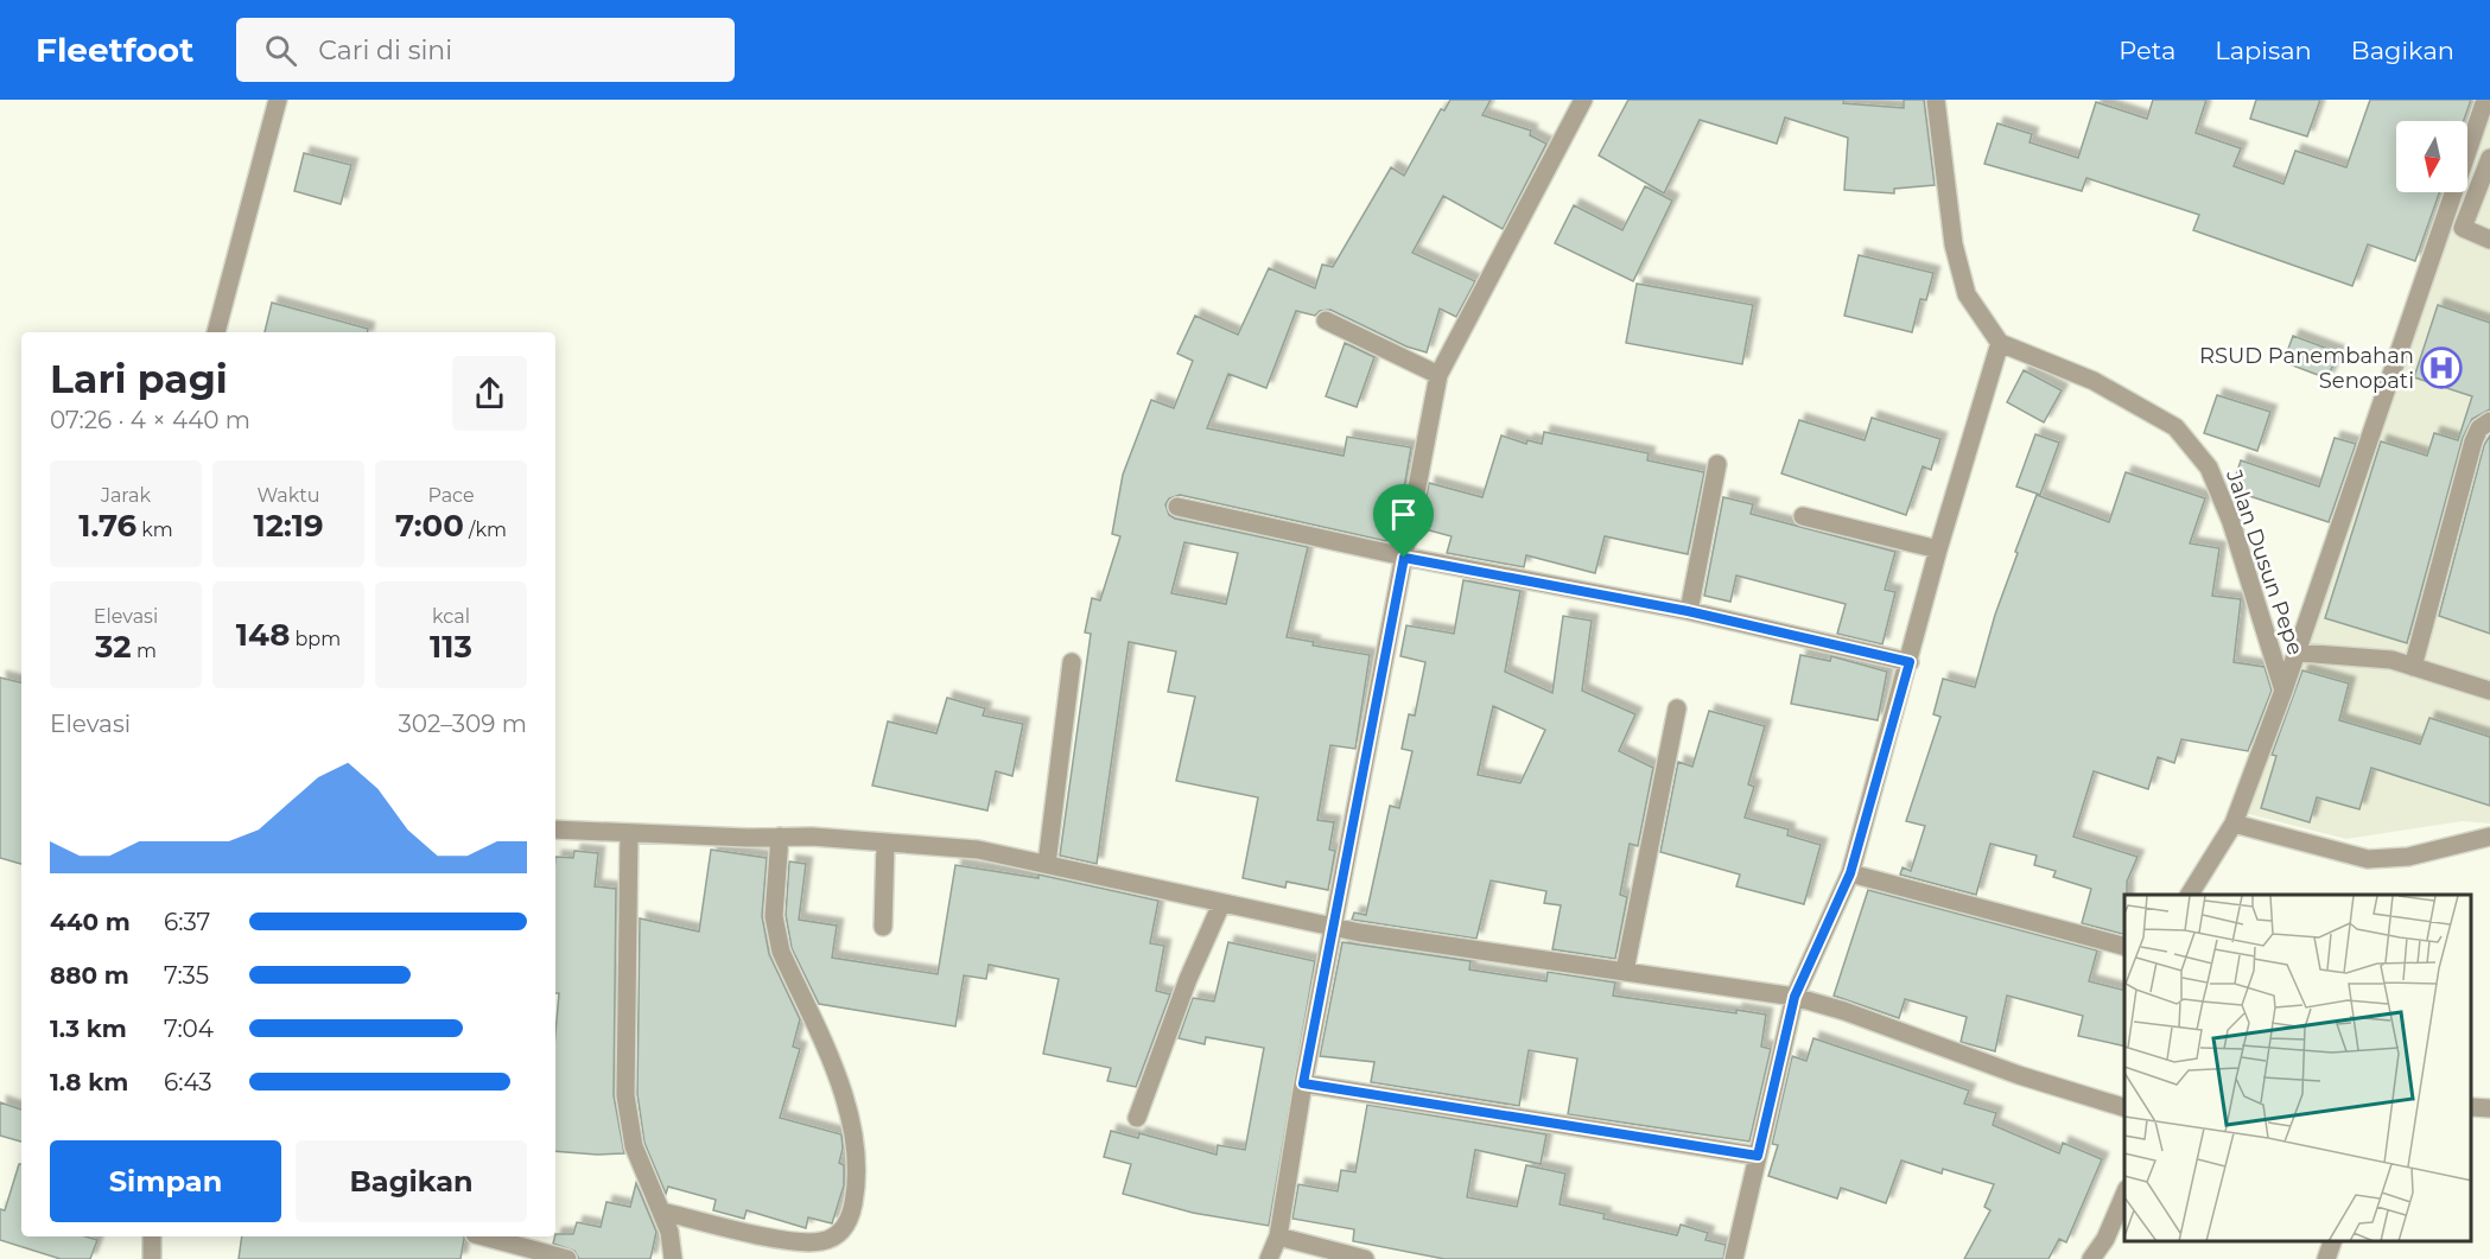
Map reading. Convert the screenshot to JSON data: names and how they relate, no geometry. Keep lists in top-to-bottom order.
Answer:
{
  "streets": {
    "street": ["Jalan Dusun Pepe"]
  },
  "places": {
    "hospital": ["RSUD Panembahan Senopati"]
  },
  "north": "bottom",
  "page": {
    "header": "Fleetfoot",
    "search": "Cari di sini",
    "nav": ["Peta", "Lapisan", "Bagikan"],
    "heading": ["Lari pagi", "07:26 · 4 × 440 m"],
    "stats": [
      ["Jarak", "1.76 km"],
      ["Waktu", "12:19"],
      ["Pace", "7:00 /km"],
      ["Elevasi", "32 m"],
      ["148 bpm"],
      ["kcal", "113"]
    ],
    "chart": ["Elevasi", "302–309 m"],
    "list": [
      {
        "name": "440 m",
        "note": "6:37"
      },
      {
        "name": "880 m",
        "note": "7:35"
      },
      {
        "name": "1.3 km",
        "note": "7:04"
      },
      {
        "name": "1.8 km",
        "note": "6:43"
      }
    ],
    "buttons": ["Simpan", "Bagikan"]
  }
}
